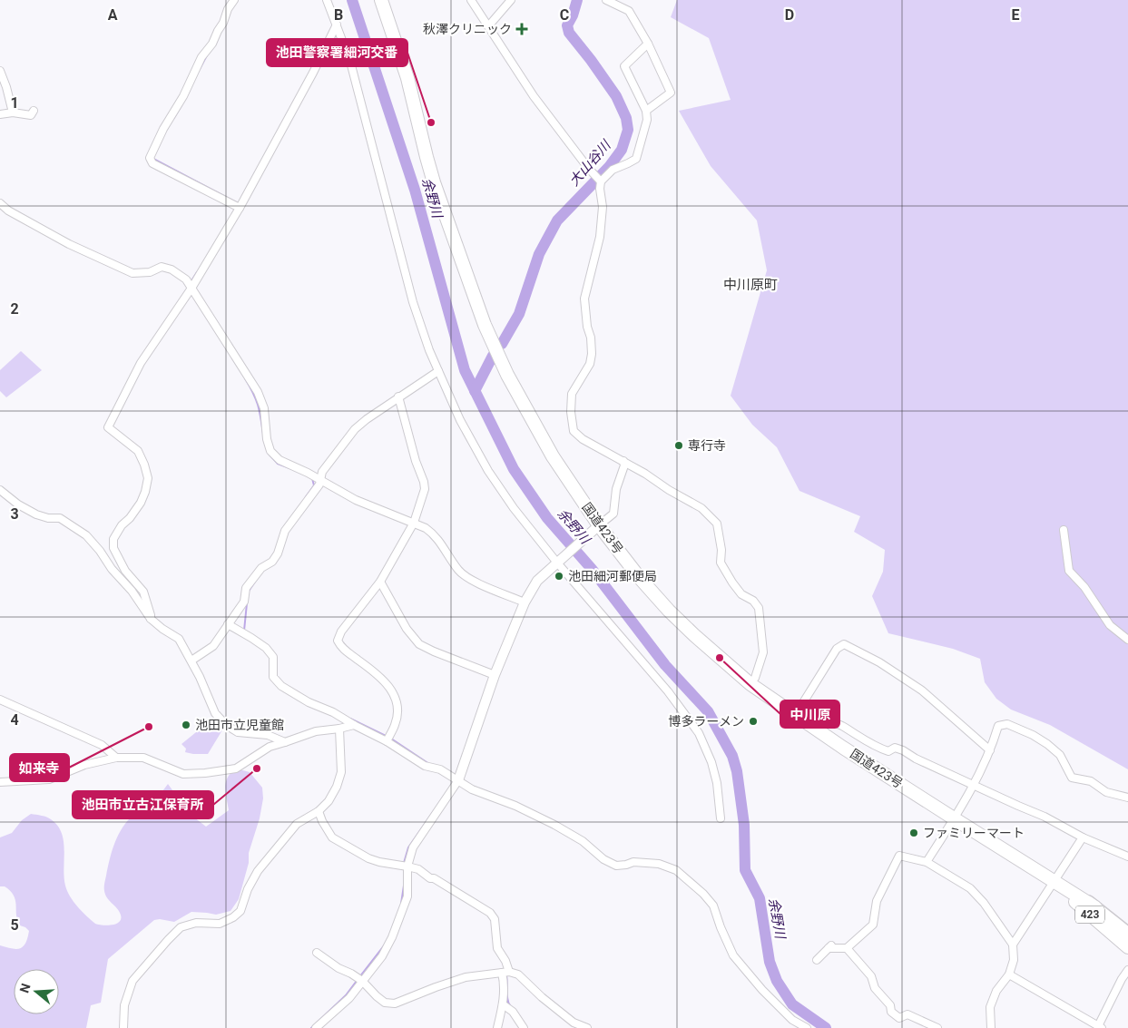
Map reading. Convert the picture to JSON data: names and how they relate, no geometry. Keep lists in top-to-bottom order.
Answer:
{
  "streets": {
    "highway": ["国道423号", "423"]
  },
  "districts": ["中川原町"],
  "water": ["大山谷川", "余野川"],
  "places": {
    "health": ["秋澤クリニック"],
    "other": [
      "池田警察署細河交番",
      "専行寺",
      "池田細河郵便局",
      "中川原",
      "博多ラーメン",
      "池田市立児童館",
      "如来寺",
      "池田市立古江保育所",
      "ファミリーマート"
    ]
  },
  "north": "left",
  "grid": {
    "columns": [
      "A",
      "B",
      "C",
      "D",
      "E"
    ],
    "rows": [
      "1",
      "2",
      "3",
      "4",
      "5"
    ]
  }
}
